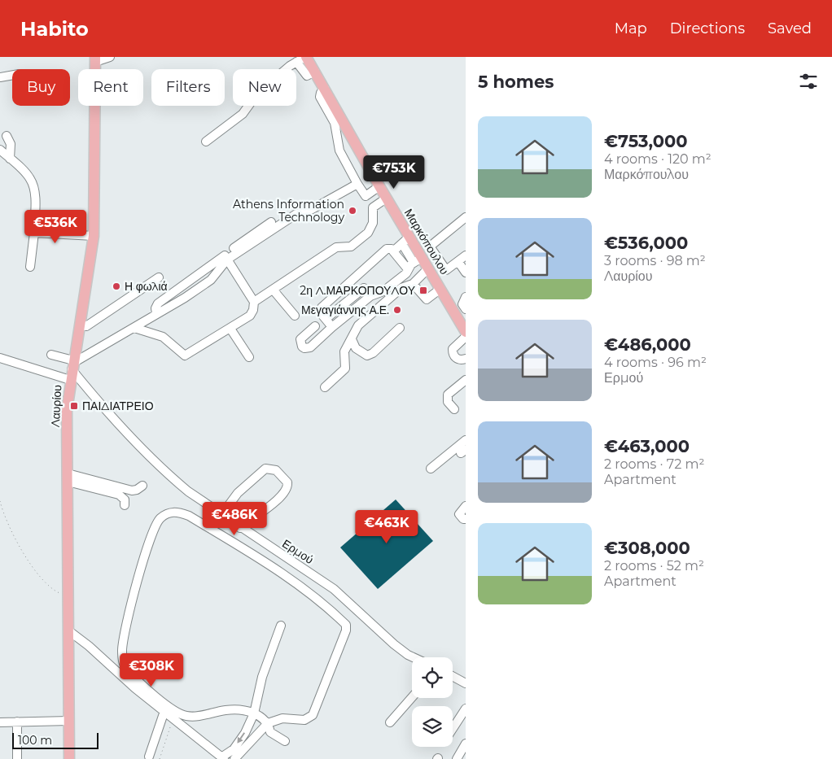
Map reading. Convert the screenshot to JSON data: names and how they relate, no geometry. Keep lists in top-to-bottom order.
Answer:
{
  "streets": {
    "main road": ["Μαρκόπουλου", "Λαυρίου"],
    "street": ["Ερμού"]
  },
  "crossings": [
    ["Λαυρίου", "Ερμού"]
  ],
  "places": {
    "other": ["Athens Information Technology", "Η φωλιά", "Μεγαγιάννης Α.Ε."],
    "transit": ["2η Λ.ΜΑΡΚΟΠΟΥΛΟΥ", "ΠΑΙΔΙΑΤΡΕΙΟ"]
  },
  "scale_bar": "100 m",
  "page": {
    "header": "Habito",
    "nav": ["Map", "Directions", "Saved"],
    "heading": "5 homes",
    "chip": [
      "Buy",
      "Rent",
      "Filters",
      "New"
    ],
    "list": [
      {
        "name": "€753,000",
        "note": "4 rooms · 120 m² · Μαρκόπουλου"
      },
      {
        "name": "€536,000",
        "note": "3 rooms · 98 m² · Λαυρίου"
      },
      {
        "name": "€486,000",
        "note": "4 rooms · 96 m² · Ερμού"
      },
      {
        "name": "€463,000",
        "note": "2 rooms · 72 m² · Apartment"
      },
      {
        "name": "€308,000",
        "note": "2 rooms · 52 m² · Apartment"
      }
    ],
    "price": [
      "€753K",
      "€536K",
      "€486K",
      "€463K",
      "€308K"
    ],
    "scale": "100 m"
  }
}
